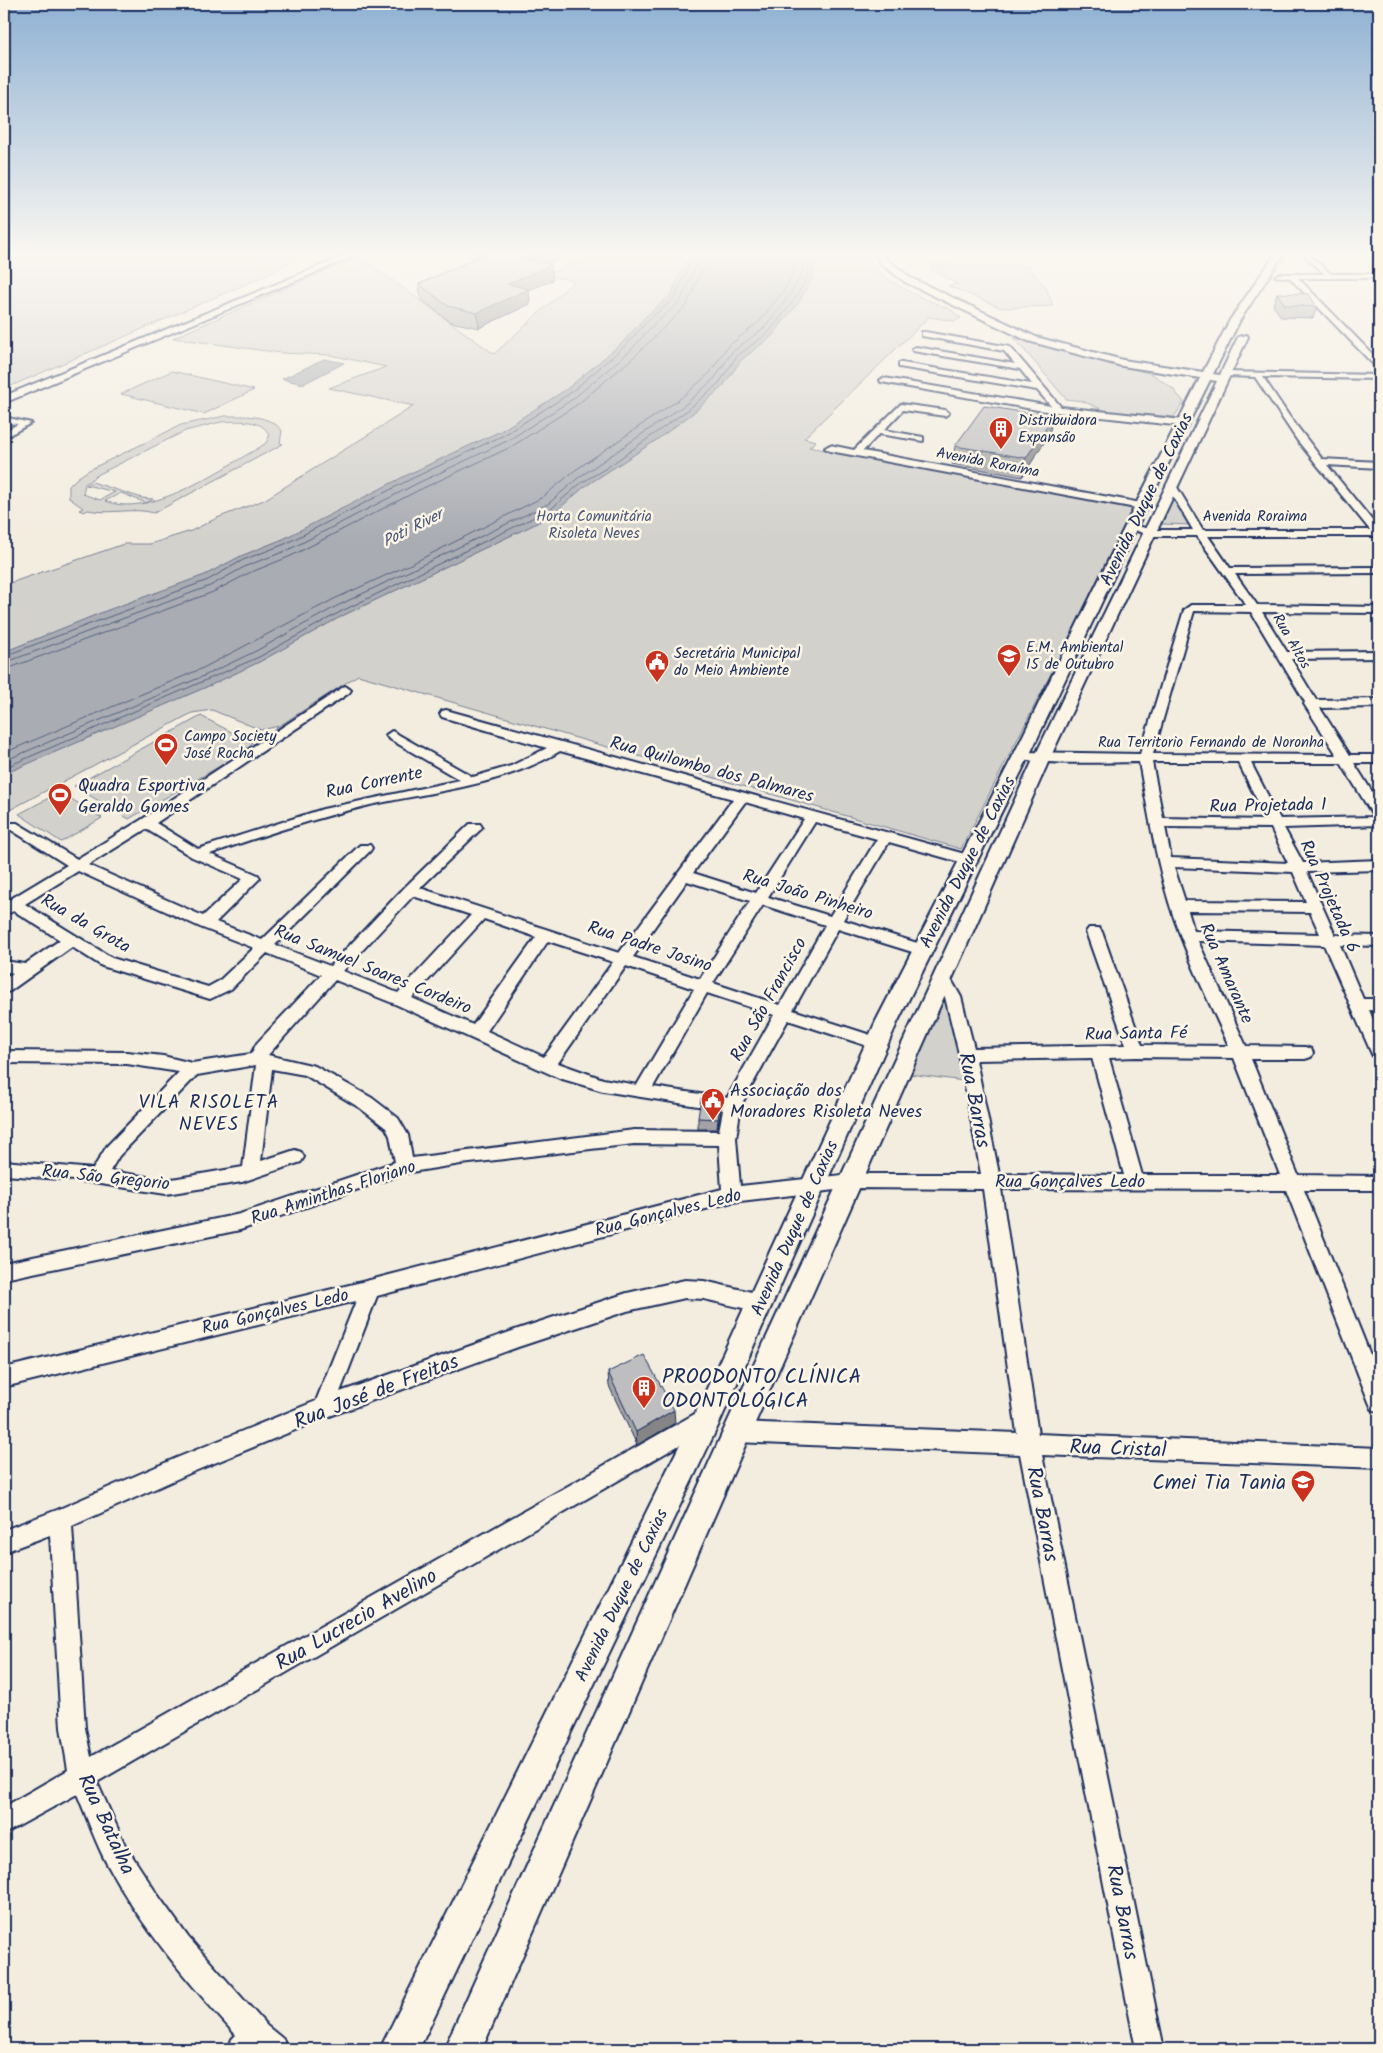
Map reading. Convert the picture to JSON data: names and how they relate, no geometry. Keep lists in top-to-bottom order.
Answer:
{
  "streets": {
    "main road": ["Avenida Duque de Caxias"],
    "street": [
      "Avenida Roraíma",
      "Avenida Roraima",
      "Rua Altos",
      "Rua Territorio Fernando de Noronha",
      "Rua Quilombo dos Palmares",
      "Rua Corrente",
      "Rua Projetada 1",
      "Rua João Pinheiro",
      "Rua Projetada 6",
      "Rua da Grota",
      "Rua Padre Josino",
      "Rua Samuel Soares Cordeiro",
      "Rua Amarante",
      "Rua São Francisco",
      "Rua Santa Fé",
      "Rua Barras",
      "Rua São Gregorio",
      "Rua Gonçalves Ledo",
      "Rua Aminthas Floriano",
      "Rua José de Freitas",
      "Rua Cristal",
      "Rua Lucrecio Avelino",
      "Rua Batalha"
    ]
  },
  "crossings": [
    ["Avenida Roraíma", "Avenida Duque de Caxias"],
    ["Avenida Duque de Caxias", "Avenida Roraima"],
    ["Avenida Duque de Caxias", "Rua Altos"],
    ["Avenida Duque de Caxias", "Rua Territorio Fernando de Noronha"],
    ["Avenida Duque de Caxias", "Rua Quilombo dos Palmares"],
    ["Avenida Duque de Caxias", "Rua João Pinheiro"],
    ["Avenida Duque de Caxias", "Rua Padre Josino"],
    ["Avenida Duque de Caxias", "Rua Barras"],
    ["Avenida Duque de Caxias", "Rua Gonçalves Ledo"],
    ["Avenida Duque de Caxias", "Rua José de Freitas"],
    ["Avenida Duque de Caxias", "Rua Cristal"],
    ["Avenida Duque de Caxias", "Rua Lucrecio Avelino"],
    ["Avenida Roraima", "Rua Altos"],
    ["Rua Altos", "Rua Territorio Fernando de Noronha"],
    ["Rua Altos", "Rua Amarante"],
    ["Rua Territorio Fernando de Noronha", "Rua Projetada 6"],
    ["Rua Territorio Fernando de Noronha", "Rua Amarante"],
    ["Rua Quilombo dos Palmares", "Rua Corrente"],
    ["Rua Quilombo dos Palmares", "Rua São Francisco"],
    ["Rua Projetada 1", "Rua Projetada 6"],
    ["Rua Projetada 1", "Rua Amarante"],
    ["Rua João Pinheiro", "Rua São Francisco"],
    ["Rua da Grota", "Rua Samuel Soares Cordeiro"],
    ["Rua Padre Josino", "Rua São Francisco"],
    ["Rua Samuel Soares Cordeiro", "Rua São Francisco"],
    ["Rua Amarante", "Rua Santa Fé"],
    ["Rua Amarante", "Rua Gonçalves Ledo"],
    ["Rua São Francisco", "Rua Gonçalves Ledo"],
    ["Rua São Francisco", "Rua Aminthas Floriano"],
    ["Rua Santa Fé", "Rua Barras"],
    ["Rua Barras", "Rua Gonçalves Ledo"],
    ["Rua Barras", "Rua Cristal"],
    ["Rua José de Freitas", "Rua Batalha"],
    ["Rua Lucrecio Avelino", "Rua Batalha"]
  ],
  "districts": ["VILA RISOLETA NEVES"],
  "water": ["Poti River"],
  "parks": ["Horta Comunitária Risoleta Neves"],
  "places": {
    "building": ["Distribuidora Expansão", "PROODONTO CLÍNICA ODONTOLÓGICA"],
    "school or university": ["E.M. Ambiental 15 de Outubro", "Cmei Tia Tania"],
    "public building": ["Secretária Municipal do Meio Ambiente", "Associação dos Moradores Risoleta Neves"],
    "sports": ["Campo Society José Rocha", "Quadra Esportiva Geraldo Gomes"]
  }
}
